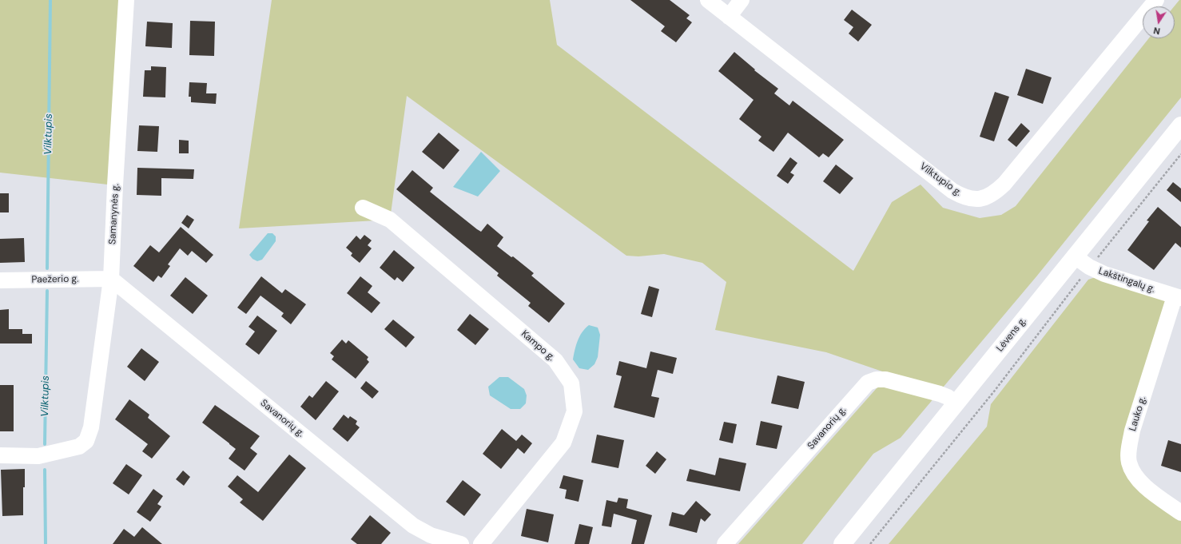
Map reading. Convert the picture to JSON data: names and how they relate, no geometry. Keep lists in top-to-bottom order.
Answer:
{
  "streets": {
    "main road": ["Lėvens g."],
    "street": [
      "Vilktupio g.",
      "Samanynės g.",
      "Paežerio g.",
      "Lakštingalų g.",
      "Kampo g.",
      "Lauko g.",
      "Savanorių g."
    ]
  },
  "crossings": [
    ["Samanynės g.", "Paežerio g."],
    ["Samanynės g.", "Savanorių g."],
    ["Paežerio g.", "Savanorių g."],
    ["Lakštingalų g.", "Lėvens g."],
    ["Lakštingalų g.", "Lauko g."],
    ["Lėvens g.", "Savanorių g."]
  ],
  "water": ["Vilktupis"],
  "north": "bottom"
}
